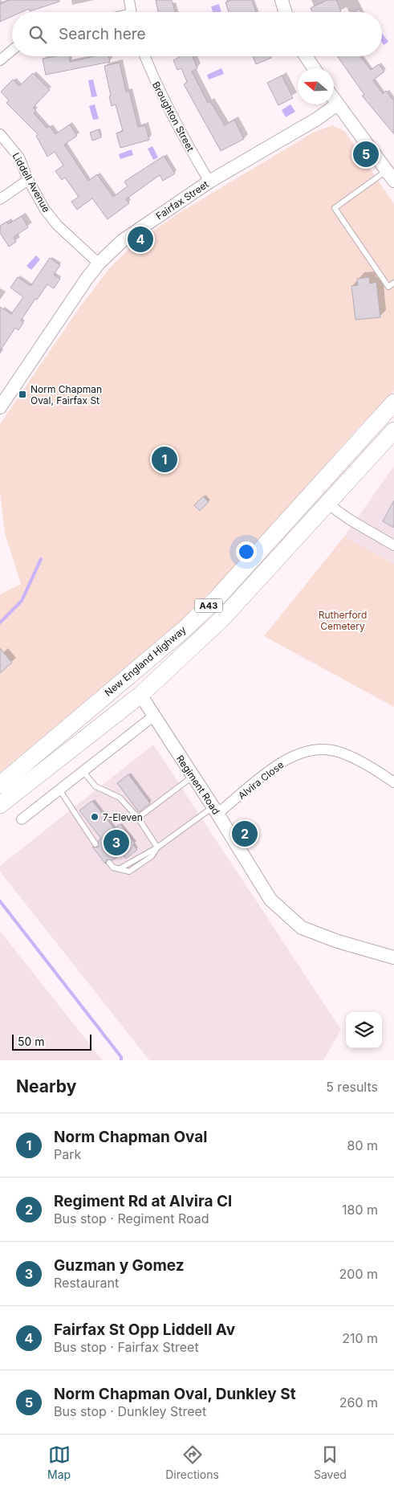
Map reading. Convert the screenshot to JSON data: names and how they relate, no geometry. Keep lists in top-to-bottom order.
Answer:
{
  "streets": {
    "highway": ["A43", "New England Highway"],
    "street": [
      "Broughton Street",
      "Liddell Avenue",
      "Fairfax Street",
      "Alvira Close",
      "Regiment Road"
    ]
  },
  "crossings": [
    ["Broughton Street", "Fairfax Street"],
    ["Liddell Avenue", "Fairfax Street"],
    ["New England Highway", "Regiment Road"],
    ["Alvira Close", "Regiment Road"]
  ],
  "parks": ["Rutherford Cemetery"],
  "places": {
    "transit": ["Norm Chapman Oval, Fairfax St"],
    "other": ["7-Eleven"]
  },
  "scale_bar": "50 m",
  "north": "left",
  "page": {
    "search": "Search here",
    "pins": [
      "5",
      "4",
      "1",
      "2",
      "3"
    ],
    "scale": "50 m",
    "heading": ["Nearby", "5 results"],
    "list": [
      {
        "mark": "1",
        "name": "Norm Chapman Oval",
        "note": "Park",
        "value": "80 m"
      },
      {
        "mark": "2",
        "name": "Regiment Rd at Alvira Cl",
        "note": "Bus stop · Regiment Road",
        "value": "180 m"
      },
      {
        "mark": "3",
        "name": "Guzman y Gomez",
        "note": "Restaurant",
        "value": "200 m"
      },
      {
        "mark": "4",
        "name": "Fairfax St Opp Liddell Av",
        "note": "Bus stop · Fairfax Street",
        "value": "210 m"
      },
      {
        "mark": "5",
        "name": "Norm Chapman Oval, Dunkley St",
        "note": "Bus stop · Dunkley Street",
        "value": "260 m"
      }
    ],
    "nav": ["Map", "Directions", "Saved"]
  }
}
